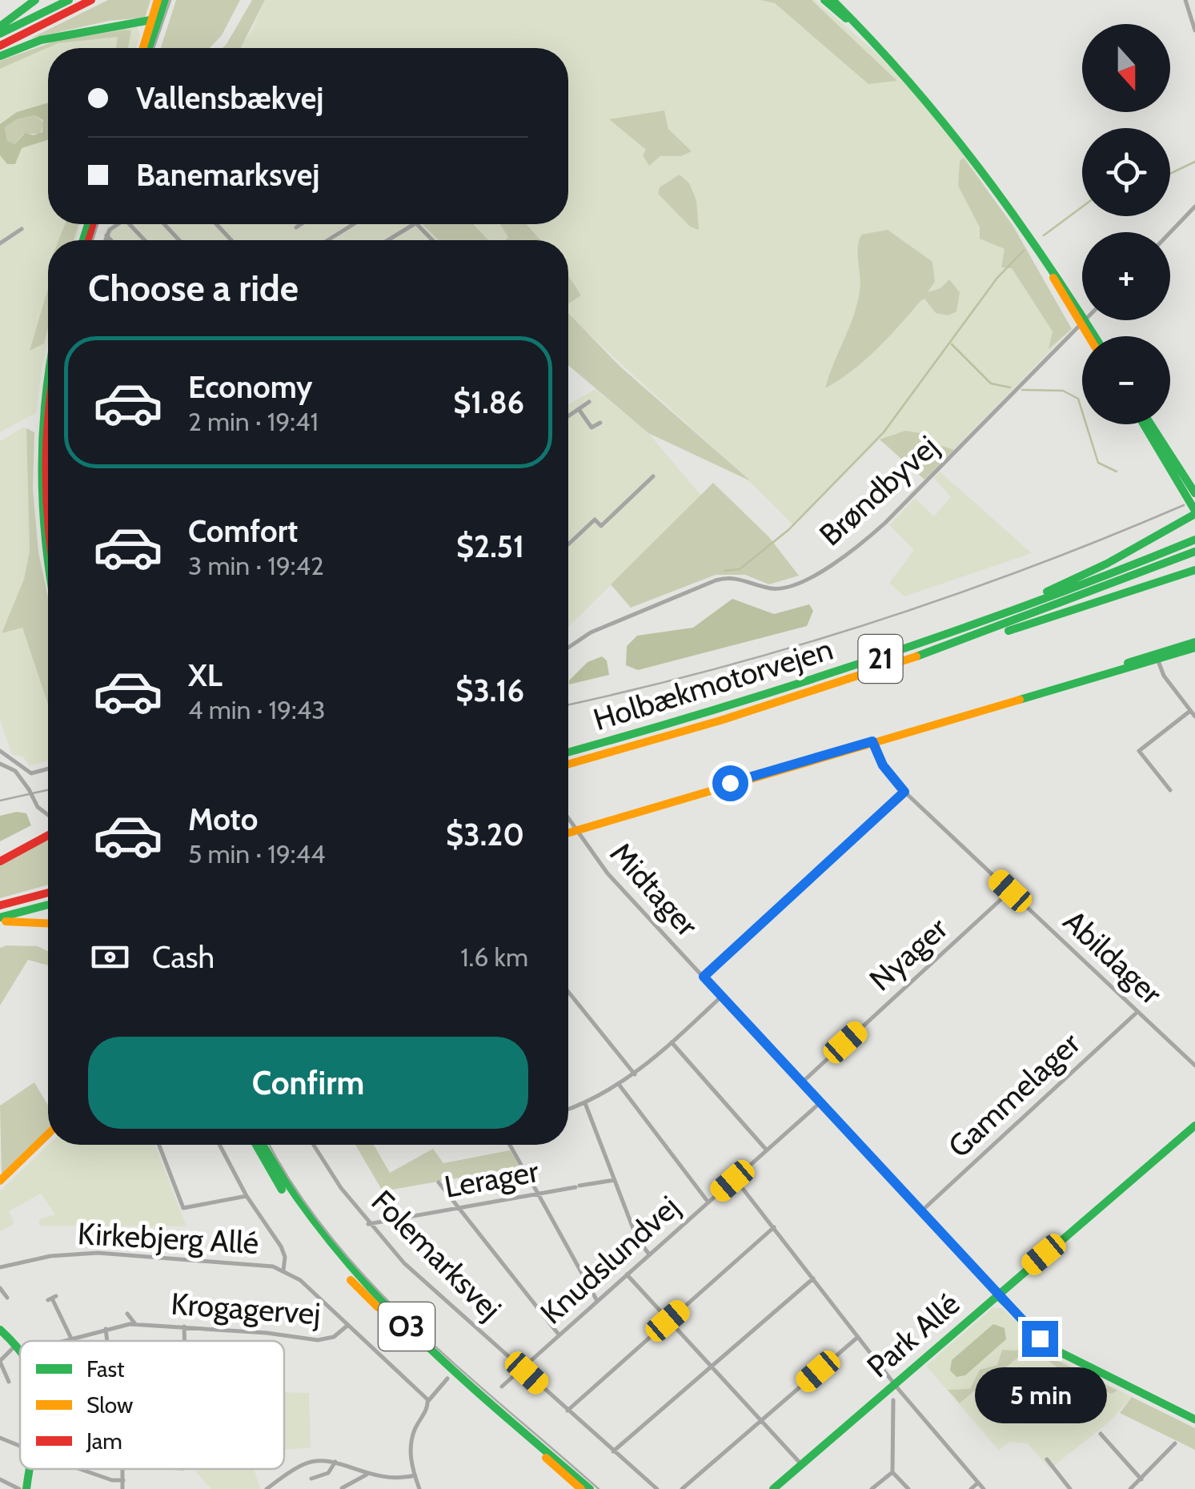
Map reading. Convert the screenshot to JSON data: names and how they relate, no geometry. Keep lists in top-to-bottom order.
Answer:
{
  "streets": {
    "main road": [
      "21",
      "Holbækmotorvejen",
      "O3",
      "Park Allé"
    ],
    "street": [
      "Brøndbyvej",
      "Midtager",
      "Nyager",
      "Abildager",
      "Gammelager",
      "Lerager",
      "Kirkebjerg Allé",
      "Folemarksvej",
      "Knudslundvej",
      "Krogagervej"
    ]
  },
  "crossings": [
    ["Midtager", "Nyager"],
    ["Midtager", "Gammelager"],
    ["Midtager", "Knudslundvej"],
    ["Midtager", "Park Allé"],
    ["Nyager", "Abildager"],
    ["Abildager", "Gammelager"],
    ["Lerager", "Folemarksvej"],
    ["Kirkebjerg Allé", "Krogagervej"],
    ["Folemarksvej", "Knudslundvej"]
  ],
  "legend": ["Fast", "Slow", "Jam"],
  "north": "bottom",
  "page": {
    "map_buttons": ["+", "−"],
    "banner": ["Vallensbækvej", "Banemarksvej"],
    "heading": "Choose a ride",
    "list": [
      {
        "name": "Economy",
        "note": "2 min · 19:41",
        "value": "$1.86"
      },
      {
        "name": "Comfort",
        "note": "3 min · 19:42",
        "value": "$2.51"
      },
      {
        "name": "XL",
        "note": "4 min · 19:43",
        "value": "$3.16"
      },
      {
        "name": "Moto",
        "note": "5 min · 19:44",
        "value": "$3.20"
      }
    ],
    "pay": ["Cash", "1.6 km"],
    "buttons": "Confirm",
    "bubble": "5 min"
  }
}
